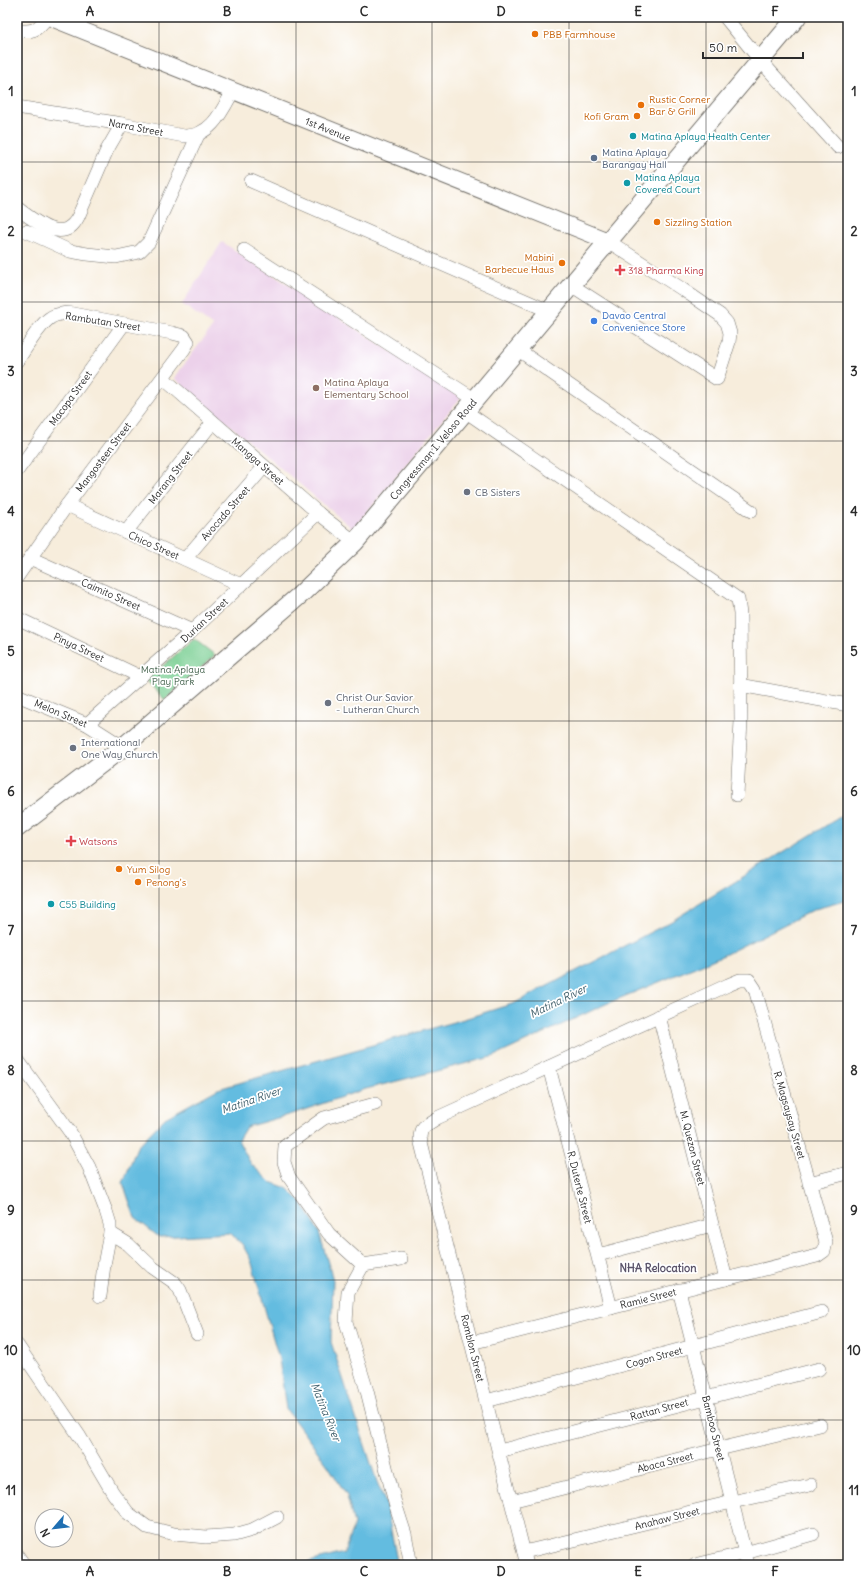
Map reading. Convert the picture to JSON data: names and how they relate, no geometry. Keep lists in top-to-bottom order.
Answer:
{
  "streets": {
    "main road": ["Congressman I. Veloso Road"],
    "street": [
      "Narra Street",
      "1st Avenue",
      "Rambutan Street",
      "Macopa Street",
      "Mangosteen Street",
      "Mangga Street",
      "Marang Street",
      "Avocado Street",
      "Chico Street",
      "Caimito Street",
      "Durian Street",
      "Pinya Street",
      "Melon Street",
      "R. Magsaysay Street",
      "M. Quezon Street",
      "R. Duterte Street",
      "Ramie Street",
      "Romblon Street",
      "Cogon Street",
      "Rattan Street",
      "Bamboo Street",
      "Abaca Street",
      "Anahaw Street"
    ]
  },
  "crossings": [
    ["1st Avenue", "Congressman I. Veloso Road"],
    ["Rambutan Street", "Macopa Street"],
    ["Rambutan Street", "Mangosteen Street"],
    ["Congressman I. Veloso Road", "Mangga Street"],
    ["Congressman I. Veloso Road", "Melon Street"],
    ["Mangosteen Street", "Mangga Street"],
    ["Mangosteen Street", "Chico Street"],
    ["Mangosteen Street", "Caimito Street"],
    ["Mangga Street", "Marang Street"],
    ["Mangga Street", "Avocado Street"],
    ["Mangga Street", "Durian Street"],
    ["Marang Street", "Chico Street"],
    ["Avocado Street", "Chico Street"],
    ["Chico Street", "Durian Street"],
    ["Caimito Street", "Durian Street"],
    ["Durian Street", "Pinya Street"],
    ["Durian Street", "Melon Street"],
    ["R. Magsaysay Street", "M. Quezon Street"],
    ["R. Magsaysay Street", "Ramie Street"],
    ["M. Quezon Street", "Ramie Street"],
    ["R. Duterte Street", "Ramie Street"],
    ["R. Duterte Street", "Romblon Street"],
    ["Ramie Street", "Romblon Street"],
    ["Ramie Street", "Bamboo Street"],
    ["Romblon Street", "Cogon Street"],
    ["Romblon Street", "Rattan Street"],
    ["Romblon Street", "Abaca Street"],
    ["Romblon Street", "Anahaw Street"],
    ["Cogon Street", "Bamboo Street"],
    ["Rattan Street", "Bamboo Street"],
    ["Bamboo Street", "Abaca Street"],
    ["Bamboo Street", "Anahaw Street"]
  ],
  "districts": ["NHA Relocation"],
  "water": ["Matina River"],
  "parks": ["Matina Aplaya Play Park"],
  "places": {
    "other": [
      "PBB Farmhouse",
      "Rustic Corner Bar & Grill",
      "Kofi Gram",
      "Matina Aplaya Health Center",
      "Matina Aplaya Barangay Hall",
      "Matina Aplaya Covered Court",
      "Sizzling Station",
      "Mabini Barbecue Haus",
      "Davao Central Convenience Store",
      "Matina Aplaya Elementary School",
      "CB Sisters",
      "Christ Our Savior - Lutheran Church",
      "International One Way Church",
      "Yum Silog",
      "Penong's",
      "C55 Building"
    ],
    "health": ["318 Pharma King", "Watsons"]
  },
  "scale_bar": "50 m",
  "north": "bottom left",
  "grid": {
    "columns": [
      "A",
      "B",
      "C",
      "D",
      "E",
      "F"
    ],
    "rows": [
      "1",
      "2",
      "3",
      "4",
      "5",
      "6",
      "7",
      "8",
      "9",
      "10",
      "11"
    ]
  }
}
